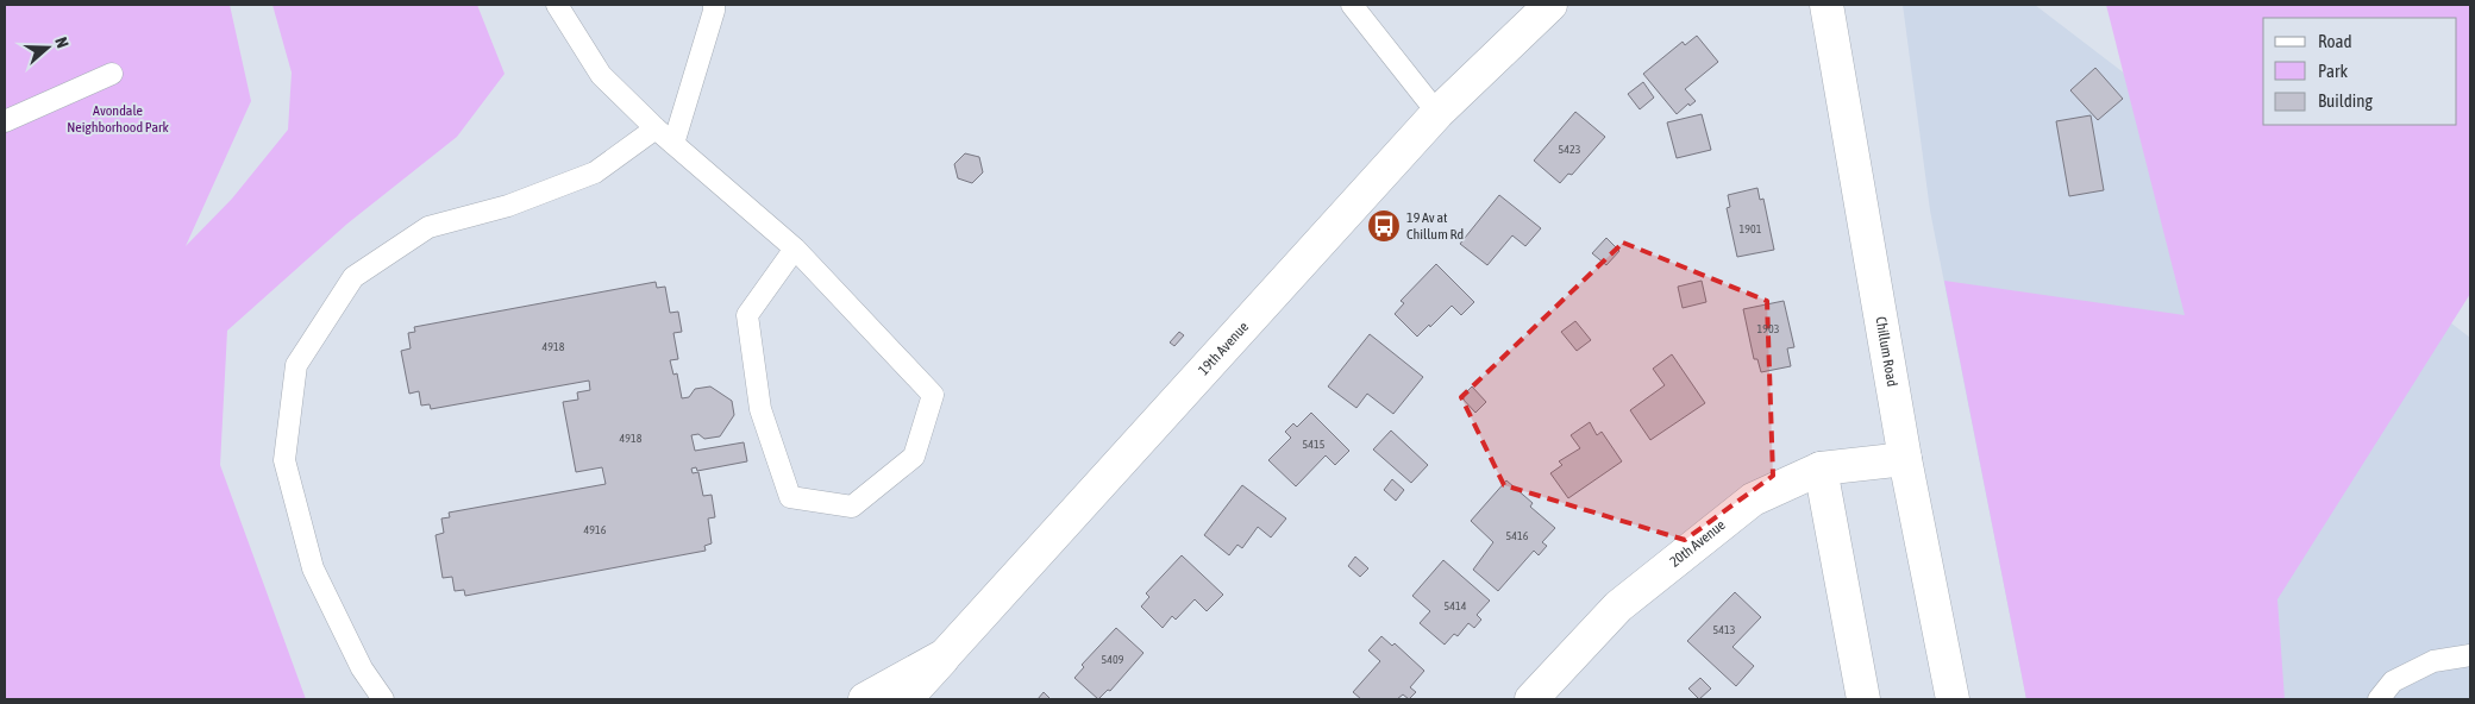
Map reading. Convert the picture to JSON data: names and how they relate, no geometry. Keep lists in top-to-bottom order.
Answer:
{
  "streets": {
    "street": ["19th Avenue", "Chillum Road", "20th Avenue"]
  },
  "crossings": [
    ["Chillum Road", "20th Avenue"]
  ],
  "parks": ["Avondale Neighborhood Park"],
  "places": {
    "bus stop": ["19 Av at Chillum Rd"]
  },
  "house_numbers": [
    "5423",
    "1901",
    "1903",
    "4918",
    "4918",
    "5415",
    "4916",
    "5416",
    "5414",
    "5413",
    "5409"
  ],
  "legend": ["Road", "Park", "Building"],
  "north": "right"
}
